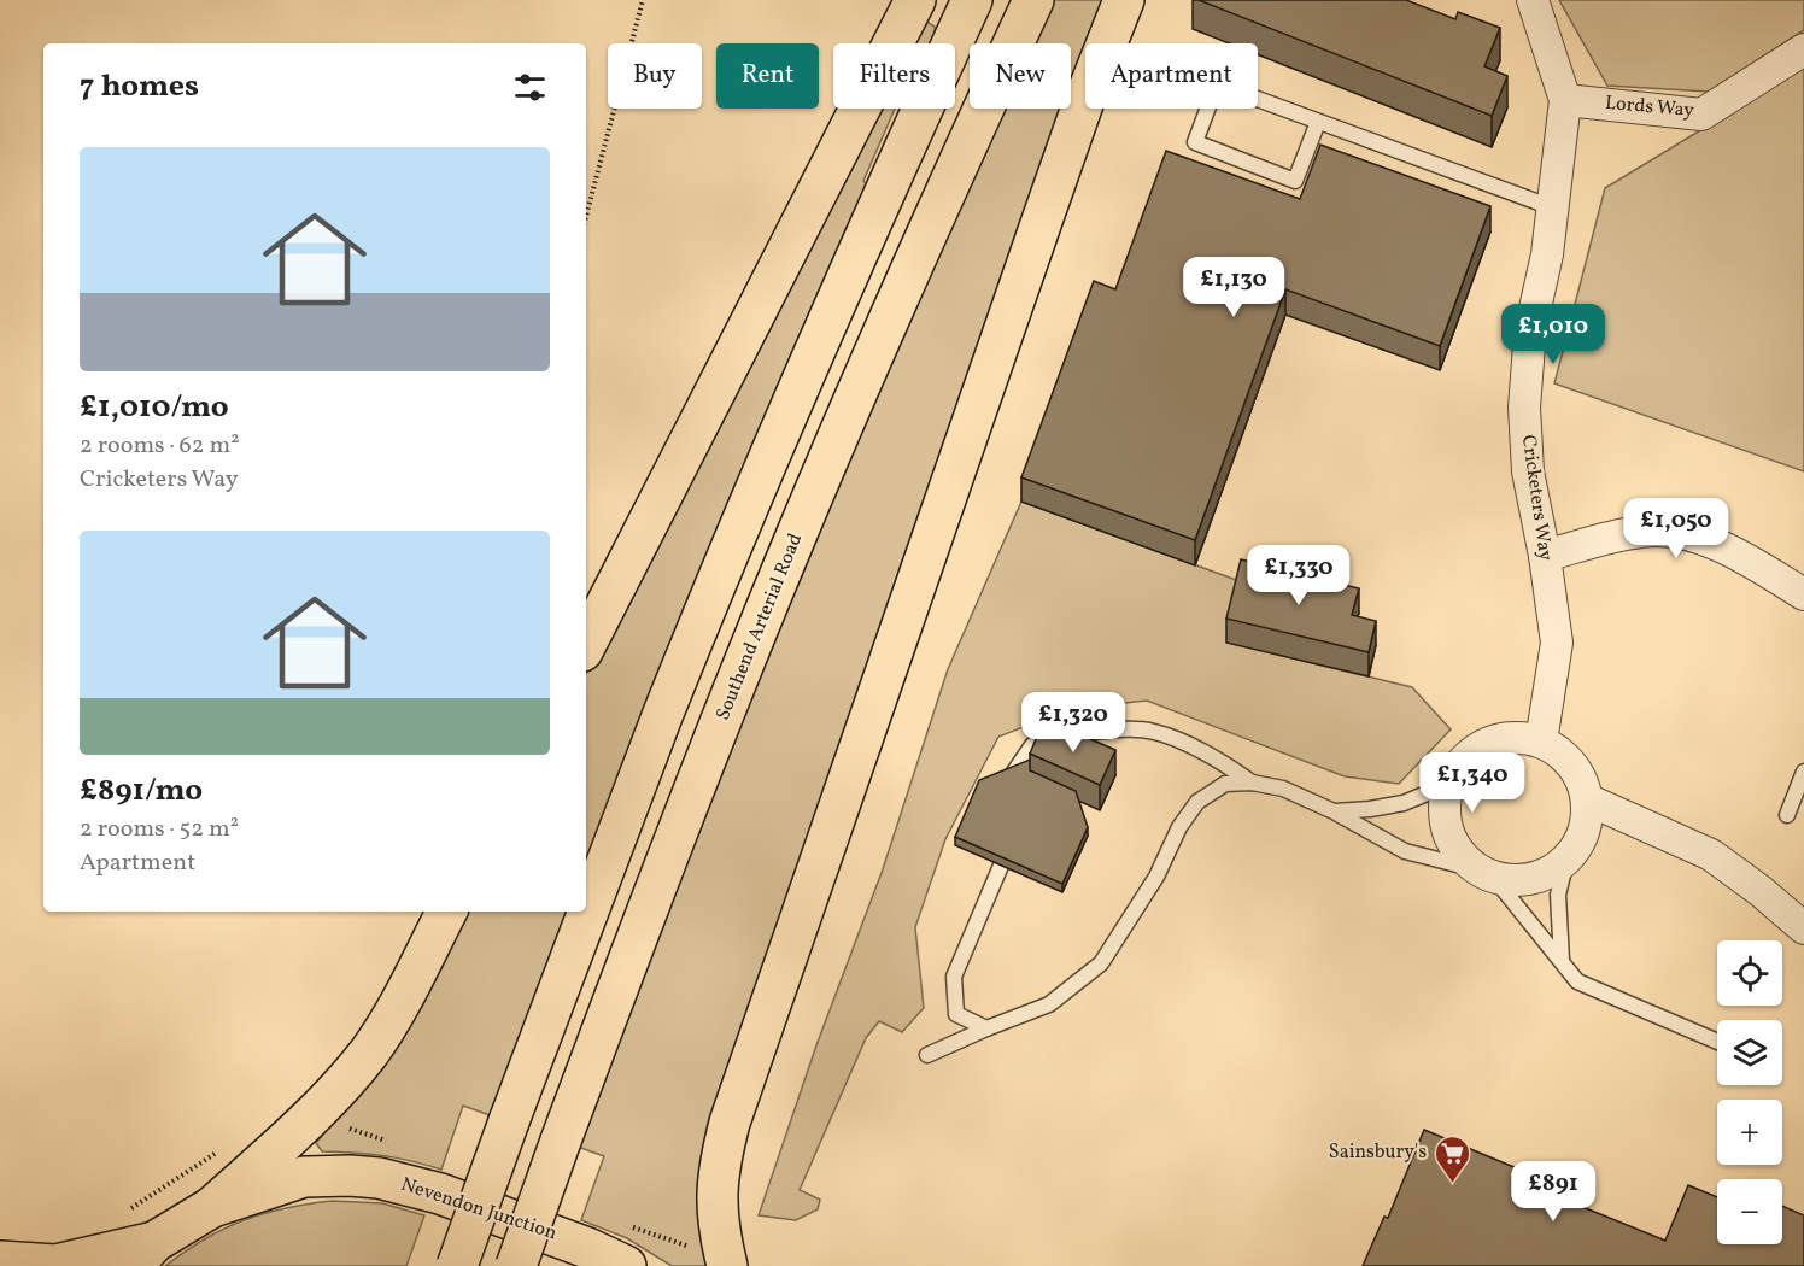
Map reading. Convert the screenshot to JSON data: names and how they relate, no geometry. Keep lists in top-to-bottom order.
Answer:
{
  "streets": {
    "main road": ["Southend Arterial Road", "Nevendon Junction"],
    "street": ["Lords Way", "Cricketers Way"]
  },
  "crossings": [
    ["Lords Way", "Cricketers Way"]
  ],
  "places": {
    "supermarket": ["Sainsbury's"]
  },
  "page": {
    "chip": [
      "Buy",
      "Rent",
      "Filters",
      "New",
      "Apartment"
    ],
    "heading": "7 homes",
    "list": [
      {
        "name": "£1,010/mo",
        "note": "2 rooms · 62 m² · Cricketers Way"
      },
      {
        "name": "£891/mo",
        "note": "2 rooms · 52 m² · Apartment"
      }
    ],
    "price": [
      "£1,130",
      "£1,010",
      "£1,050",
      "£1,330",
      "£1,320",
      "£1,340",
      "£891"
    ],
    "map_buttons": ["+", "−"]
  }
}
